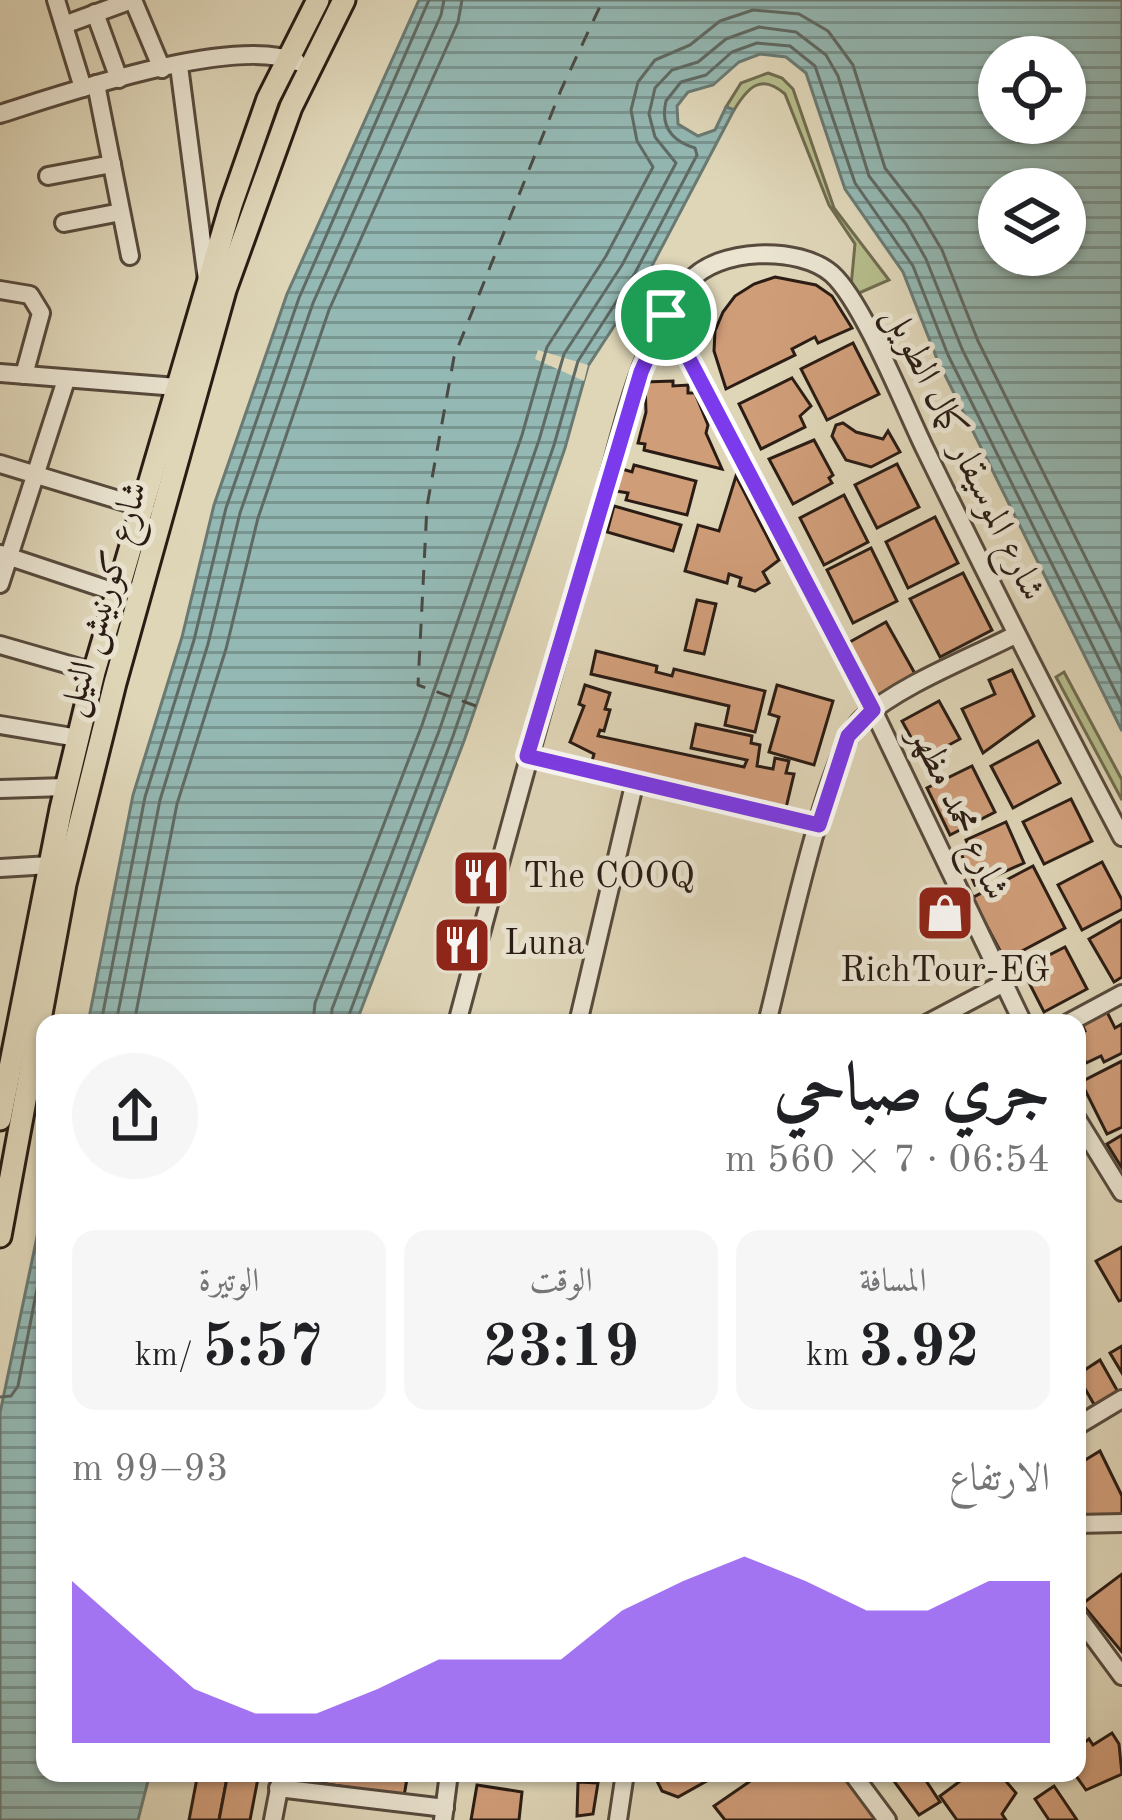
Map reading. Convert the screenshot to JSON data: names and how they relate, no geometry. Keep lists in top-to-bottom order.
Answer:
{
  "streets": {
    "main road": ["شارع كورنيش النيل"],
    "street": ["شارع الموسيقار كمال الطويل", "شارع محمد مظهر"]
  },
  "crossings": [
    ["شارع الموسيقار كمال الطويل", "شارع محمد مظهر"]
  ],
  "places": {
    "restaurant": ["The COOQ", "Luna"],
    "shop": ["RichTour-EG"]
  },
  "page": {
    "heading": ["جري صباحي", "06:54 · 7 × 560 m"],
    "stats": [
      ["المسافة", "3.92 km"],
      ["الوقت", "23:19"],
      ["الوتيرة", "5:57 /km"]
    ],
    "chart": ["الارتفاع", "93–99 m"]
  }
}
